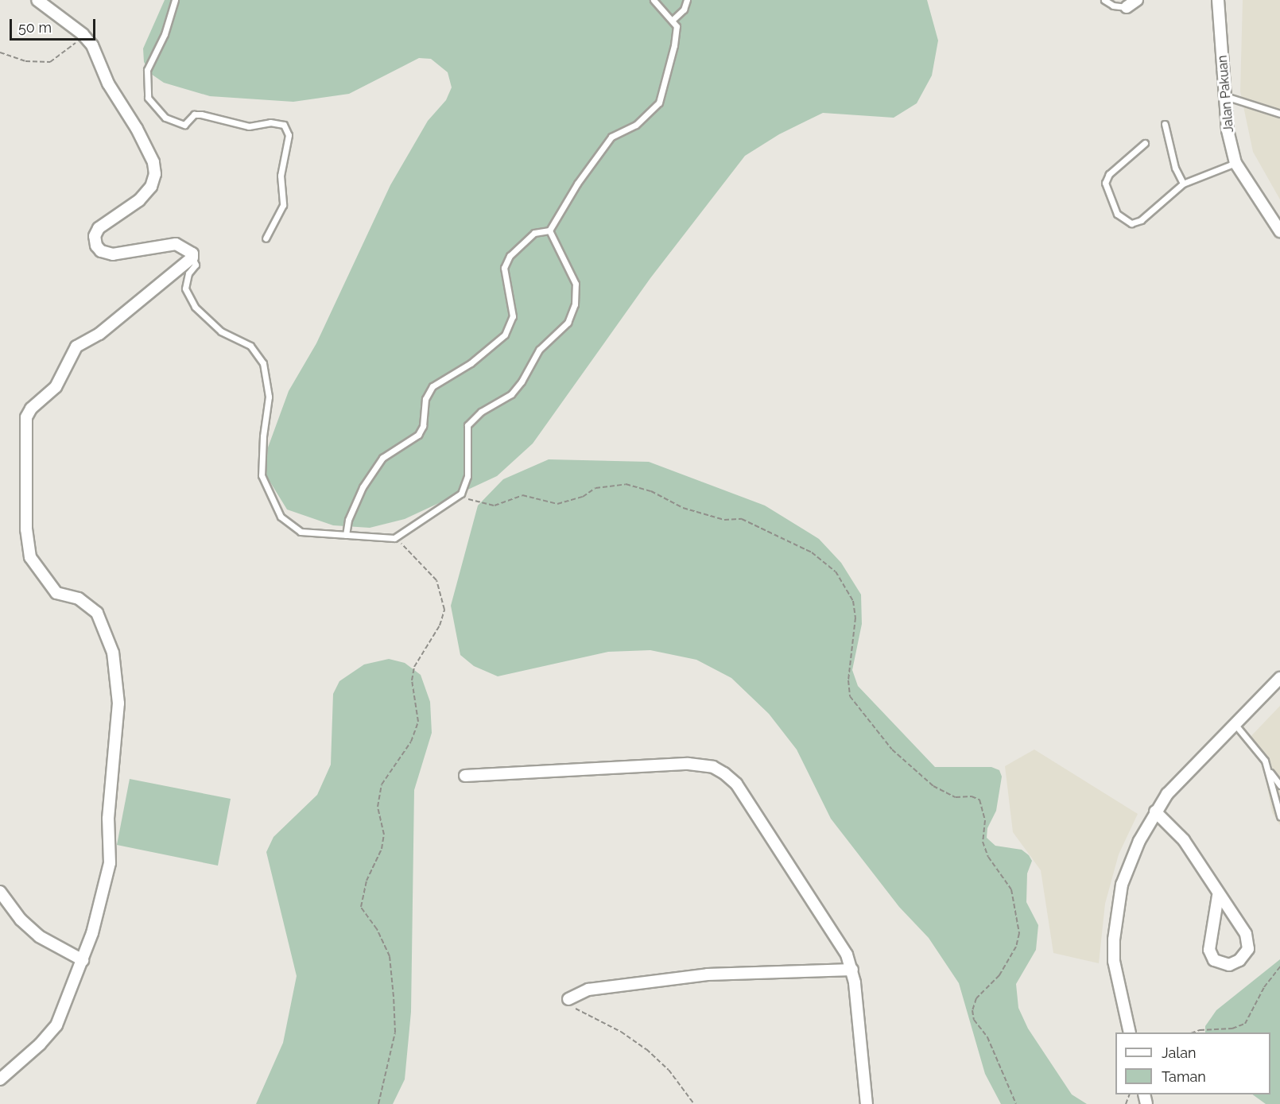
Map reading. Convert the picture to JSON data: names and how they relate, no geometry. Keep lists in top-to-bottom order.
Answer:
{
  "streets": {
    "street": ["Jalan Pakuan"]
  },
  "legend": ["Jalan", "Taman"],
  "scale_bar": "50 m"
}
